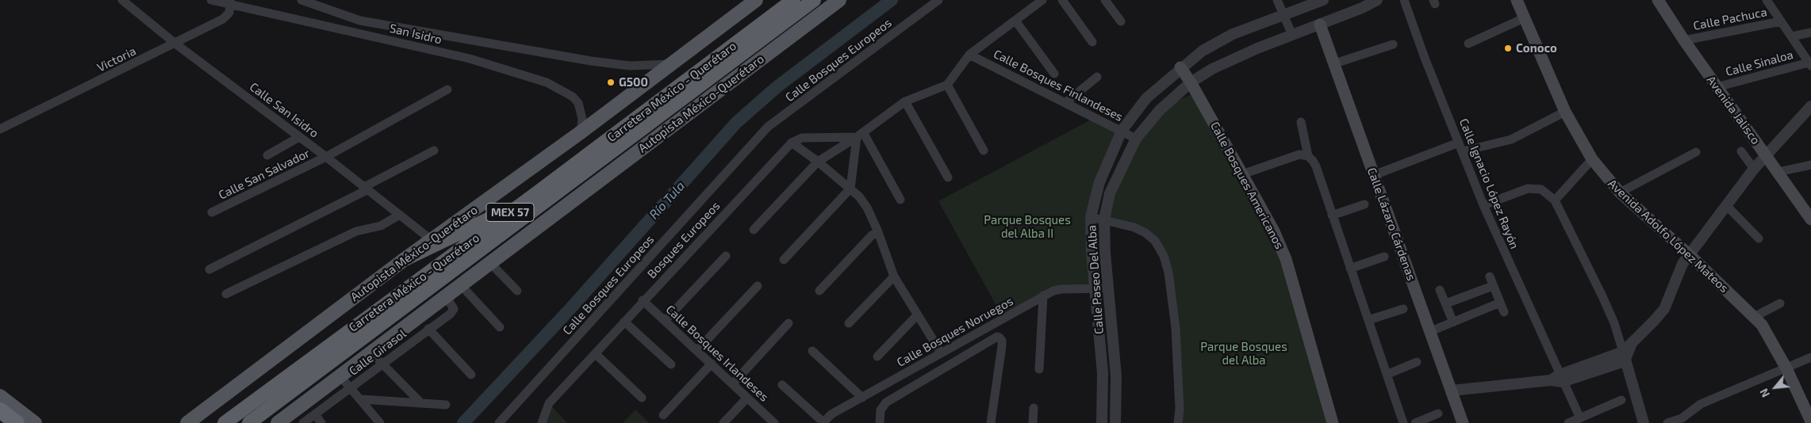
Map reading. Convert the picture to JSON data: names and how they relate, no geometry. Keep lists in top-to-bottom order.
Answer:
{
  "streets": {
    "highway": ["Carretera México - Querétaro", "MEX 57"],
    "main road": [
      "Autopista México-Querétaro",
      "Avenida Jalisco",
      "Calle Bosques Americanos",
      "Calle Lázaro Cárdenas",
      "Avenida Adolfo López Mateos"
    ],
    "street": [
      "Calle Pachuca",
      "San Isidro",
      "Victoria",
      "Calle Bosques Europeos",
      "Calle Sinaloa",
      "Calle Bosques Finlandeses",
      "Calle San Isidro",
      "Calle San Salvador",
      "Calle Ignacio López Rayón",
      "Bosques Europeos",
      "Calle Paseo Del Alba",
      "Calle Bosques Noruegos",
      "Calle Girasol",
      "Calle Bosques Irlandeses"
    ]
  },
  "crossings": [
    ["Calle Pachuca", "Avenida Jalisco"],
    ["San Isidro", "Victoria"],
    ["San Isidro", "Autopista México-Querétaro"],
    ["Victoria", "Calle San Isidro"],
    ["Calle Sinaloa", "Avenida Jalisco"],
    ["Calle Bosques Finlandeses", "Calle Paseo Del Alba"],
    ["Autopista México-Querétaro", "Calle San Isidro"],
    ["Autopista México-Querétaro", "Calle Girasol"],
    ["Calle San Isidro", "Calle San Salvador"],
    ["Calle Bosques Americanos", "Calle Paseo Del Alba"],
    ["Calle Lázaro Cárdenas", "Calle Paseo Del Alba"],
    ["Bosques Europeos", "Calle Bosques Irlandeses"],
    ["Calle Paseo Del Alba", "Calle Bosques Noruegos"]
  ],
  "water": ["Río Tula"],
  "parks": ["Parque Bosques del Alba II", "Parque Bosques del Alba"],
  "places": ["Conoco", "G500"],
  "north": "bottom left"
}
